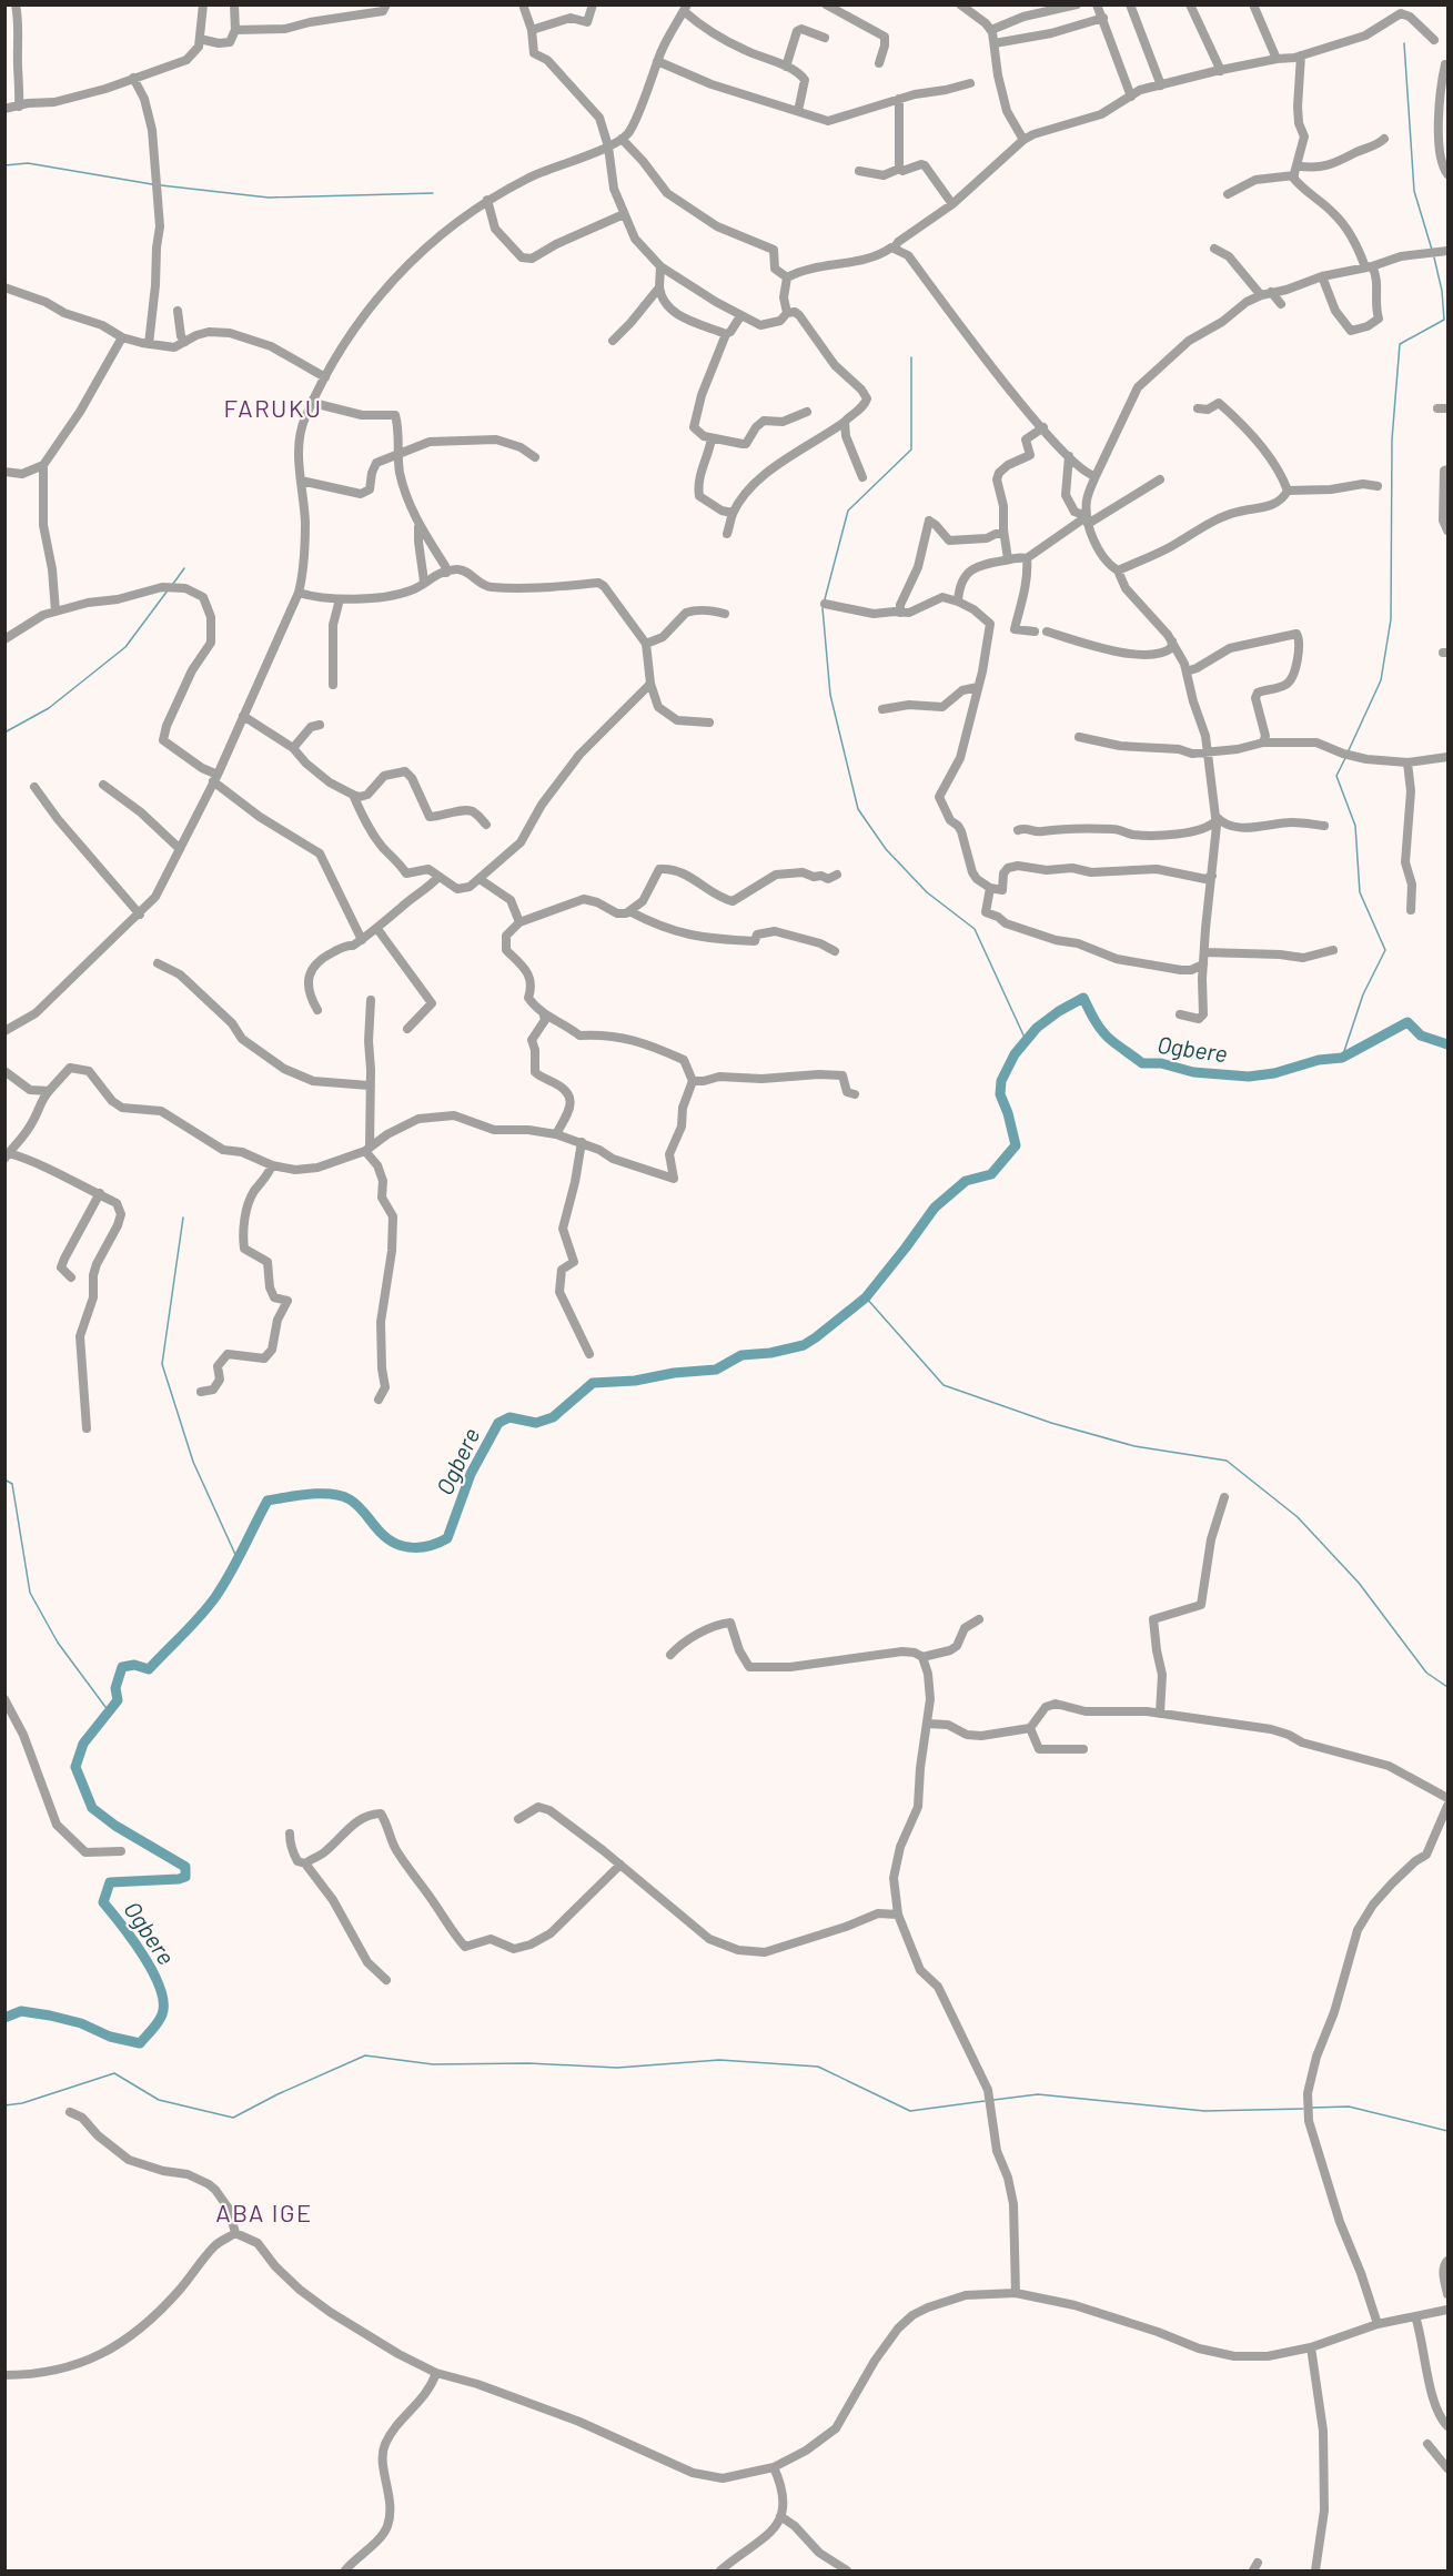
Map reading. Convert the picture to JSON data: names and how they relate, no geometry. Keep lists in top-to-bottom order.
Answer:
{
  "districts": ["FARUKU", "ABA IGE"],
  "water": ["Ogbere"]
}
